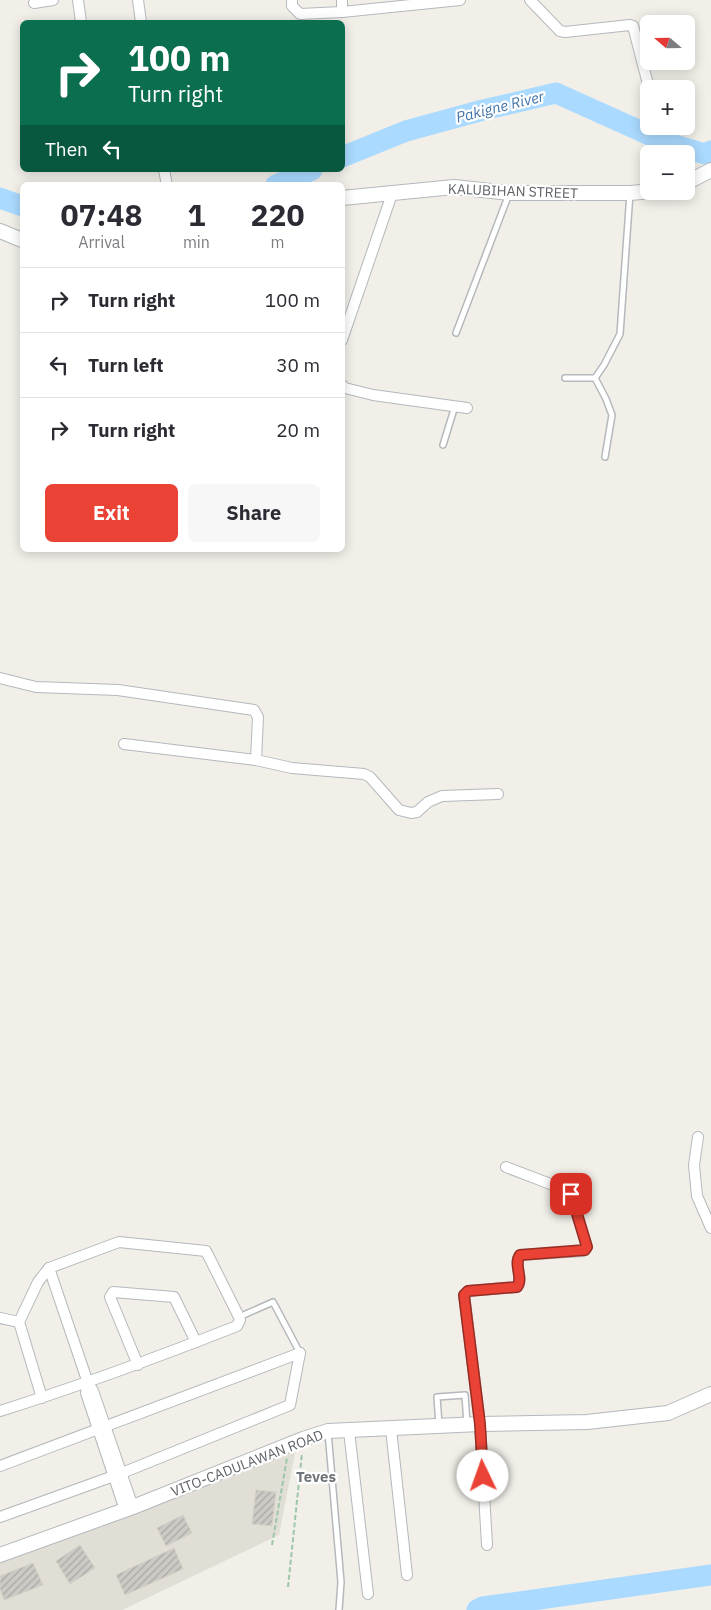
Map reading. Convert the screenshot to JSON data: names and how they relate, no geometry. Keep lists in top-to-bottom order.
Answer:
{
  "streets": {
    "street": ["KALUBIHAN STREET", "VITO-CADULAWAN ROAD"]
  },
  "districts": ["Teves"],
  "water": ["Pakigne River"],
  "north": "left",
  "page": {
    "map_buttons": ["+", "−"],
    "turn": ["100 m", "Turn right"],
    "then": "Then",
    "eta": [
      "07:48",
      "Arrival",
      "1",
      "min",
      "220",
      "m"
    ],
    "list": [
      {
        "name": "Turn right",
        "value": "100 m"
      },
      {
        "name": "Turn left",
        "value": "30 m"
      },
      {
        "name": "Turn right",
        "value": "20 m"
      }
    ],
    "buttons": ["Exit", "Share"]
  }
}
